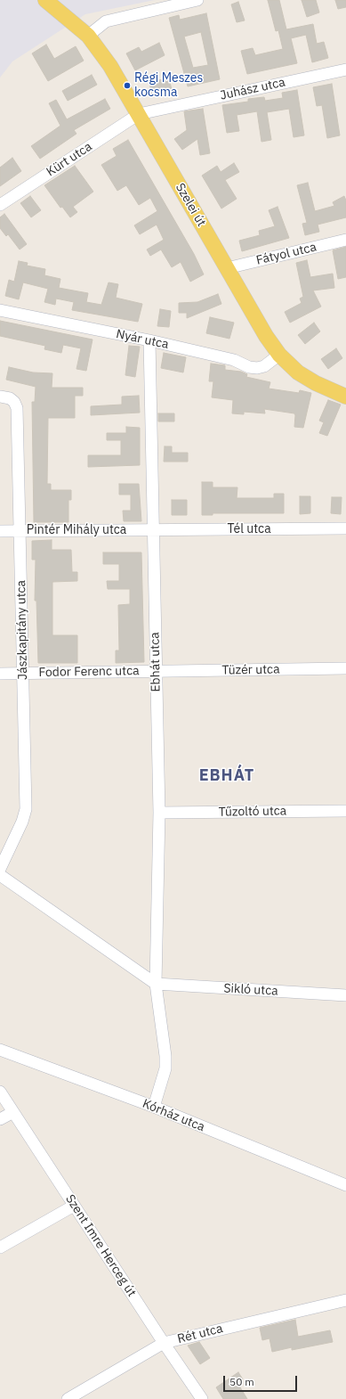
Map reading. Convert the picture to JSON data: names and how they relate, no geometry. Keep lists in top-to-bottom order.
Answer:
{
  "streets": {
    "main road": ["Szelei út"],
    "street": [
      "Juhász utca",
      "Kürt utca",
      "Fátyol utca",
      "Nyár utca",
      "Tél utca",
      "Pintér Mihály utca",
      "Jászkapitány utca",
      "Ebhát utca",
      "Tüzér utca",
      "Fodor Ferenc utca",
      "Tűzoltó utca",
      "Sikló utca",
      "Kórház utca",
      "Szent Imre Herceg út",
      "Rét utca"
    ]
  },
  "crossings": [
    ["Juhász utca", "Kürt utca"],
    ["Juhász utca", "Szelei út"],
    ["Kürt utca", "Szelei út"],
    ["Szelei út", "Fátyol utca"],
    ["Szelei út", "Nyár utca"],
    ["Nyár utca", "Ebhát utca"],
    ["Tél utca", "Pintér Mihály utca"],
    ["Tél utca", "Ebhát utca"],
    ["Pintér Mihály utca", "Jászkapitány utca"],
    ["Pintér Mihály utca", "Ebhát utca"],
    ["Jászkapitány utca", "Fodor Ferenc utca"],
    ["Ebhát utca", "Tüzér utca"],
    ["Ebhát utca", "Fodor Ferenc utca"],
    ["Ebhát utca", "Tűzoltó utca"],
    ["Ebhát utca", "Sikló utca"],
    ["Tüzér utca", "Fodor Ferenc utca"],
    ["Szent Imre Herceg út", "Rét utca"]
  ],
  "districts": ["EBHÁT"],
  "places": ["Régi Meszes kocsma"],
  "scale_bar": "50 m"
}
